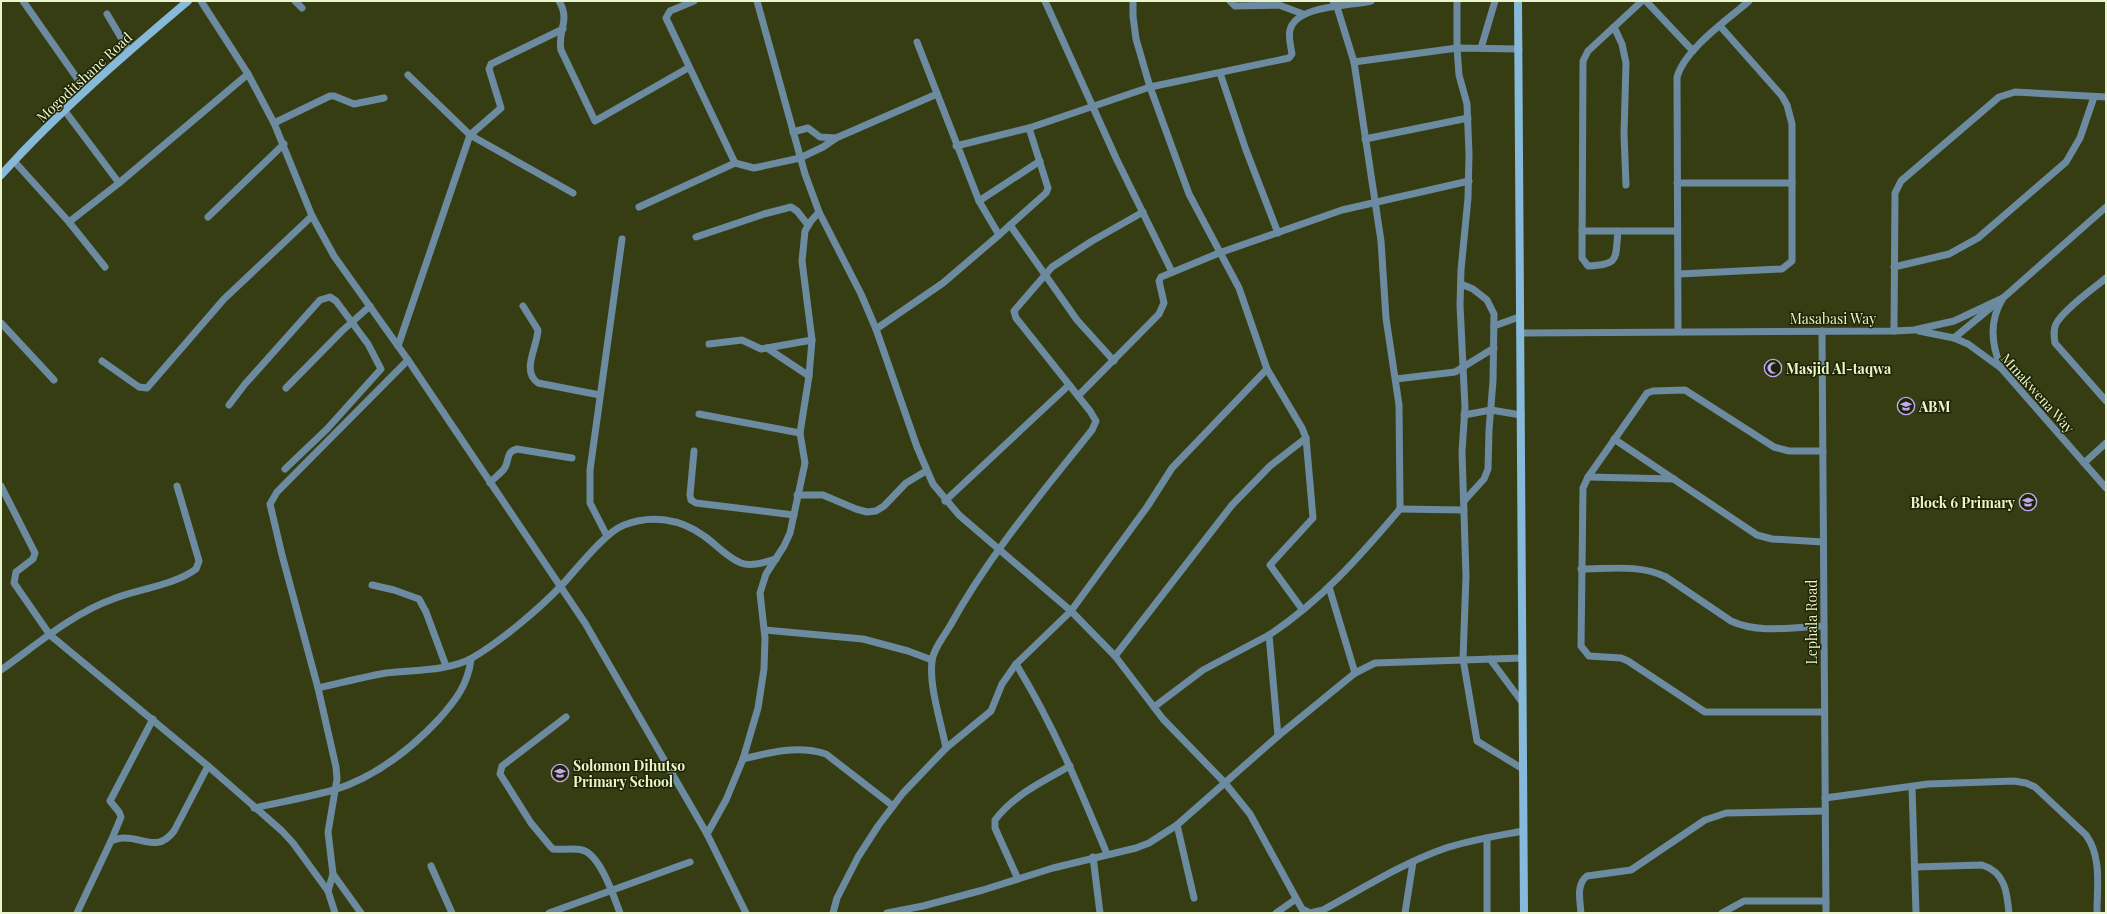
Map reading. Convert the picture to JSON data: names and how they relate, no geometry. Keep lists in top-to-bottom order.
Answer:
{
  "streets": {
    "main road": ["Mogoditshane Road"],
    "street": ["Masabasi Way", "Mmakwena Way", "Lephala Road"]
  },
  "crossings": [
    ["Masabasi Way", "Mmakwena Way"],
    ["Masabasi Way", "Lephala Road"]
  ],
  "places": {
    "mosque": ["Masjid Al-taqwa"],
    "school or university": ["ABM", "Block 6 Primary", "Solomon Dihutso Primary School"]
  }
}
